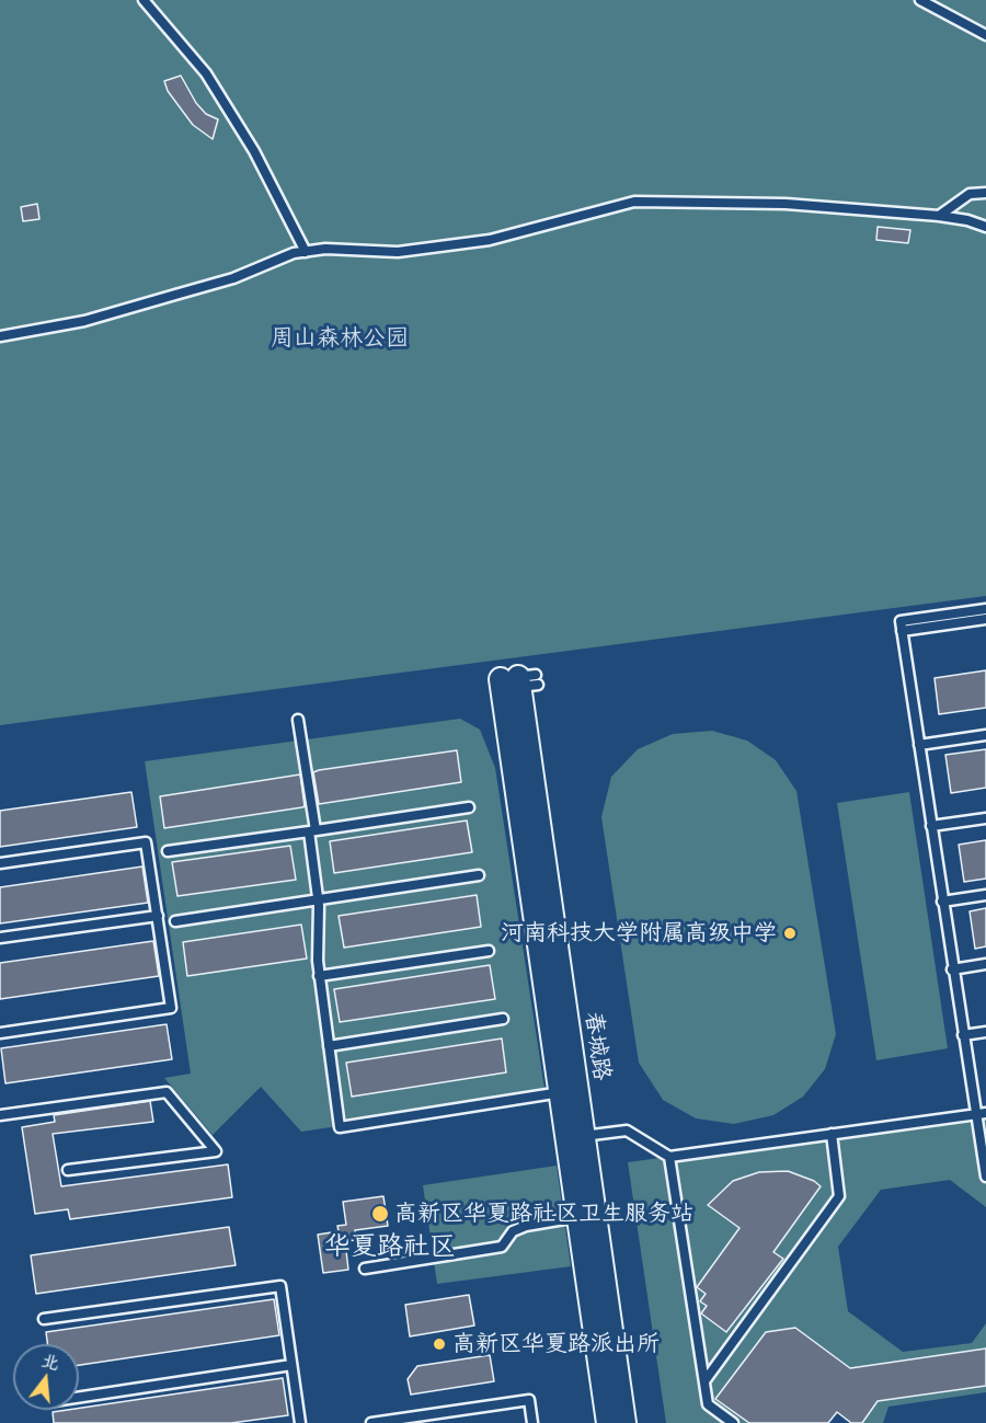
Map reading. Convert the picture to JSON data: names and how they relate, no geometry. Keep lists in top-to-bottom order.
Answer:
{
  "streets": {
    "street": ["春城路"]
  },
  "districts": ["华夏路社区"],
  "parks": ["周山森林公园"],
  "places": ["河南科技大学附属高级中学", "高新区华夏路社区卫生服务站", "高新区华夏路派出所"],
  "north": "top"
}
